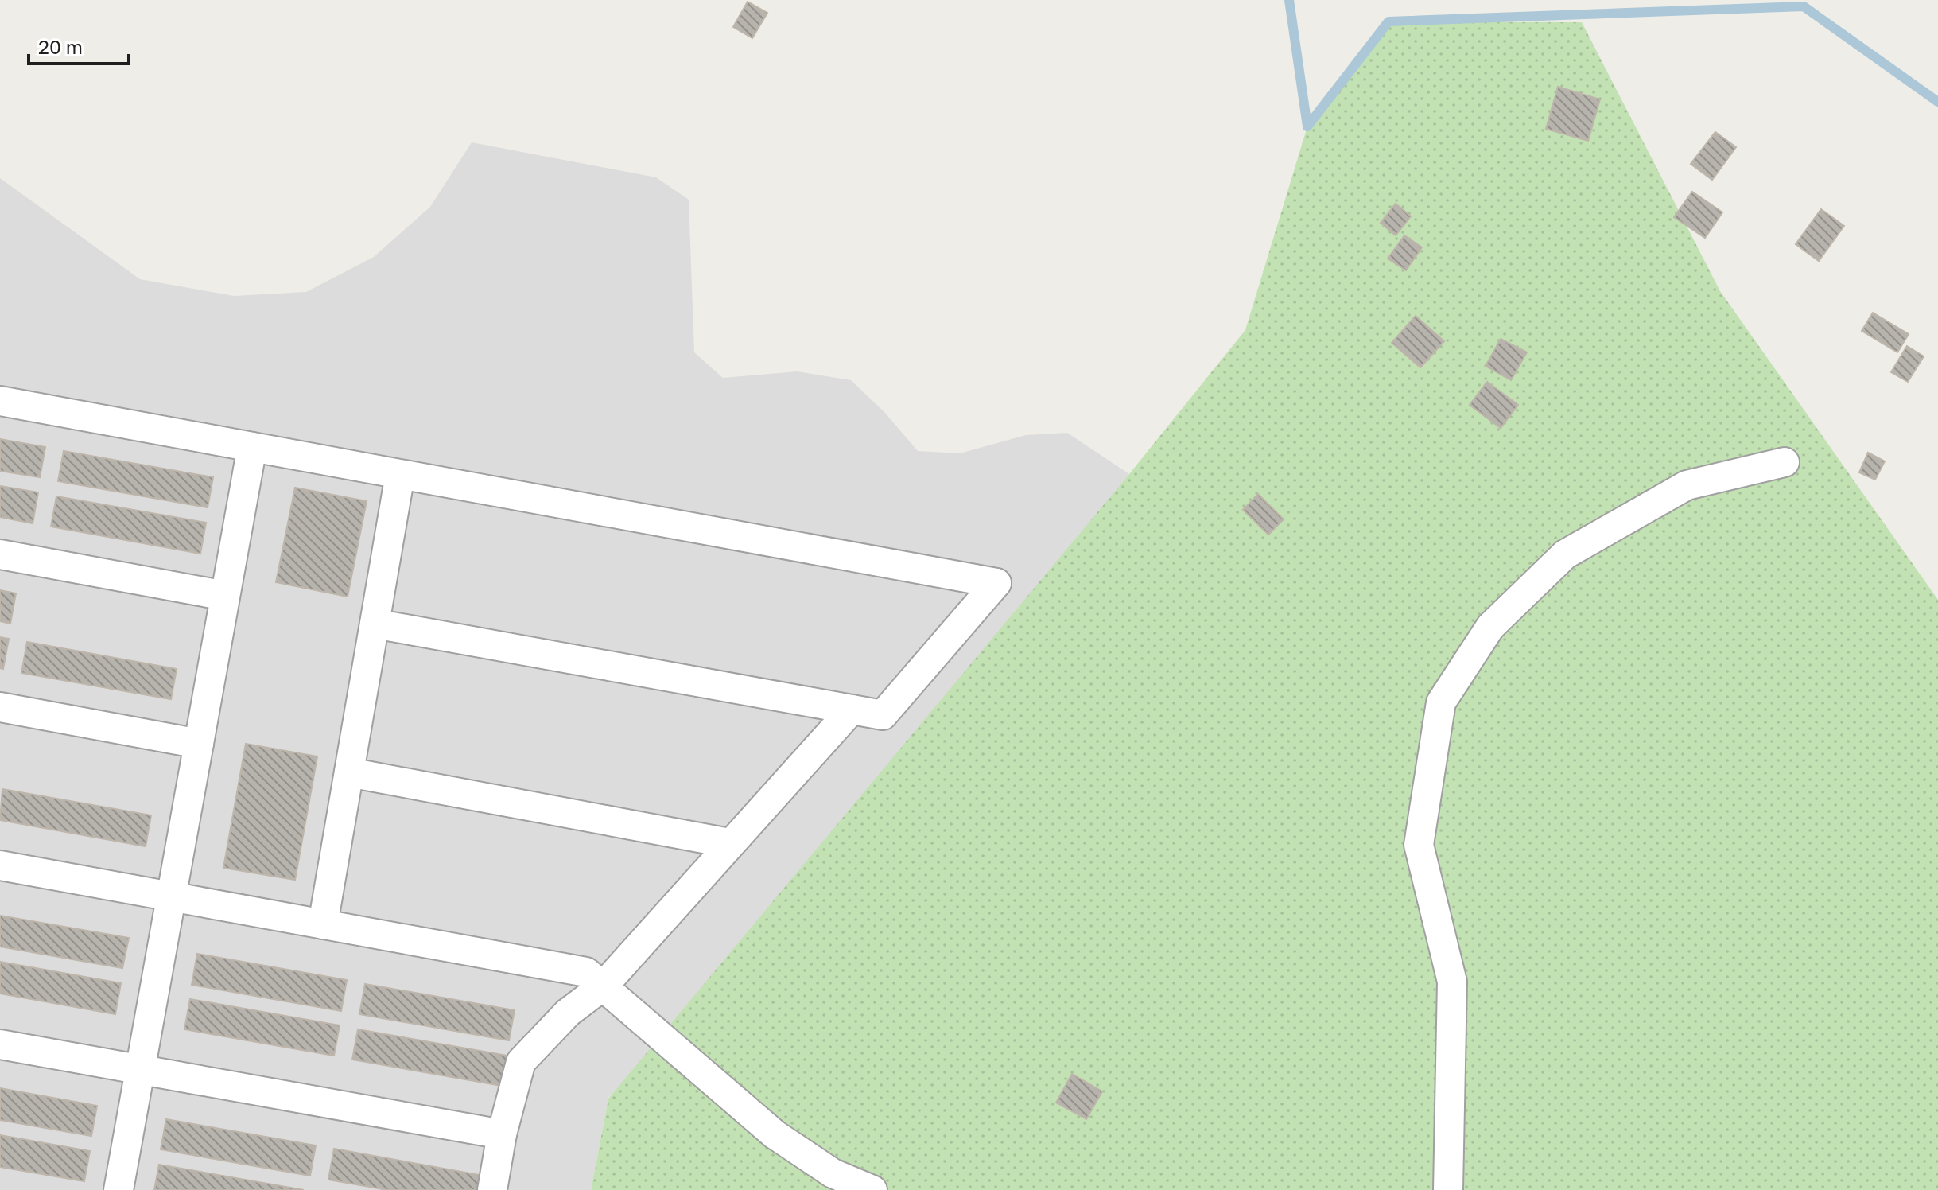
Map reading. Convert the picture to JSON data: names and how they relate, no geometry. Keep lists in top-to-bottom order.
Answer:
{
  "scale_bar": "20 m"
}
